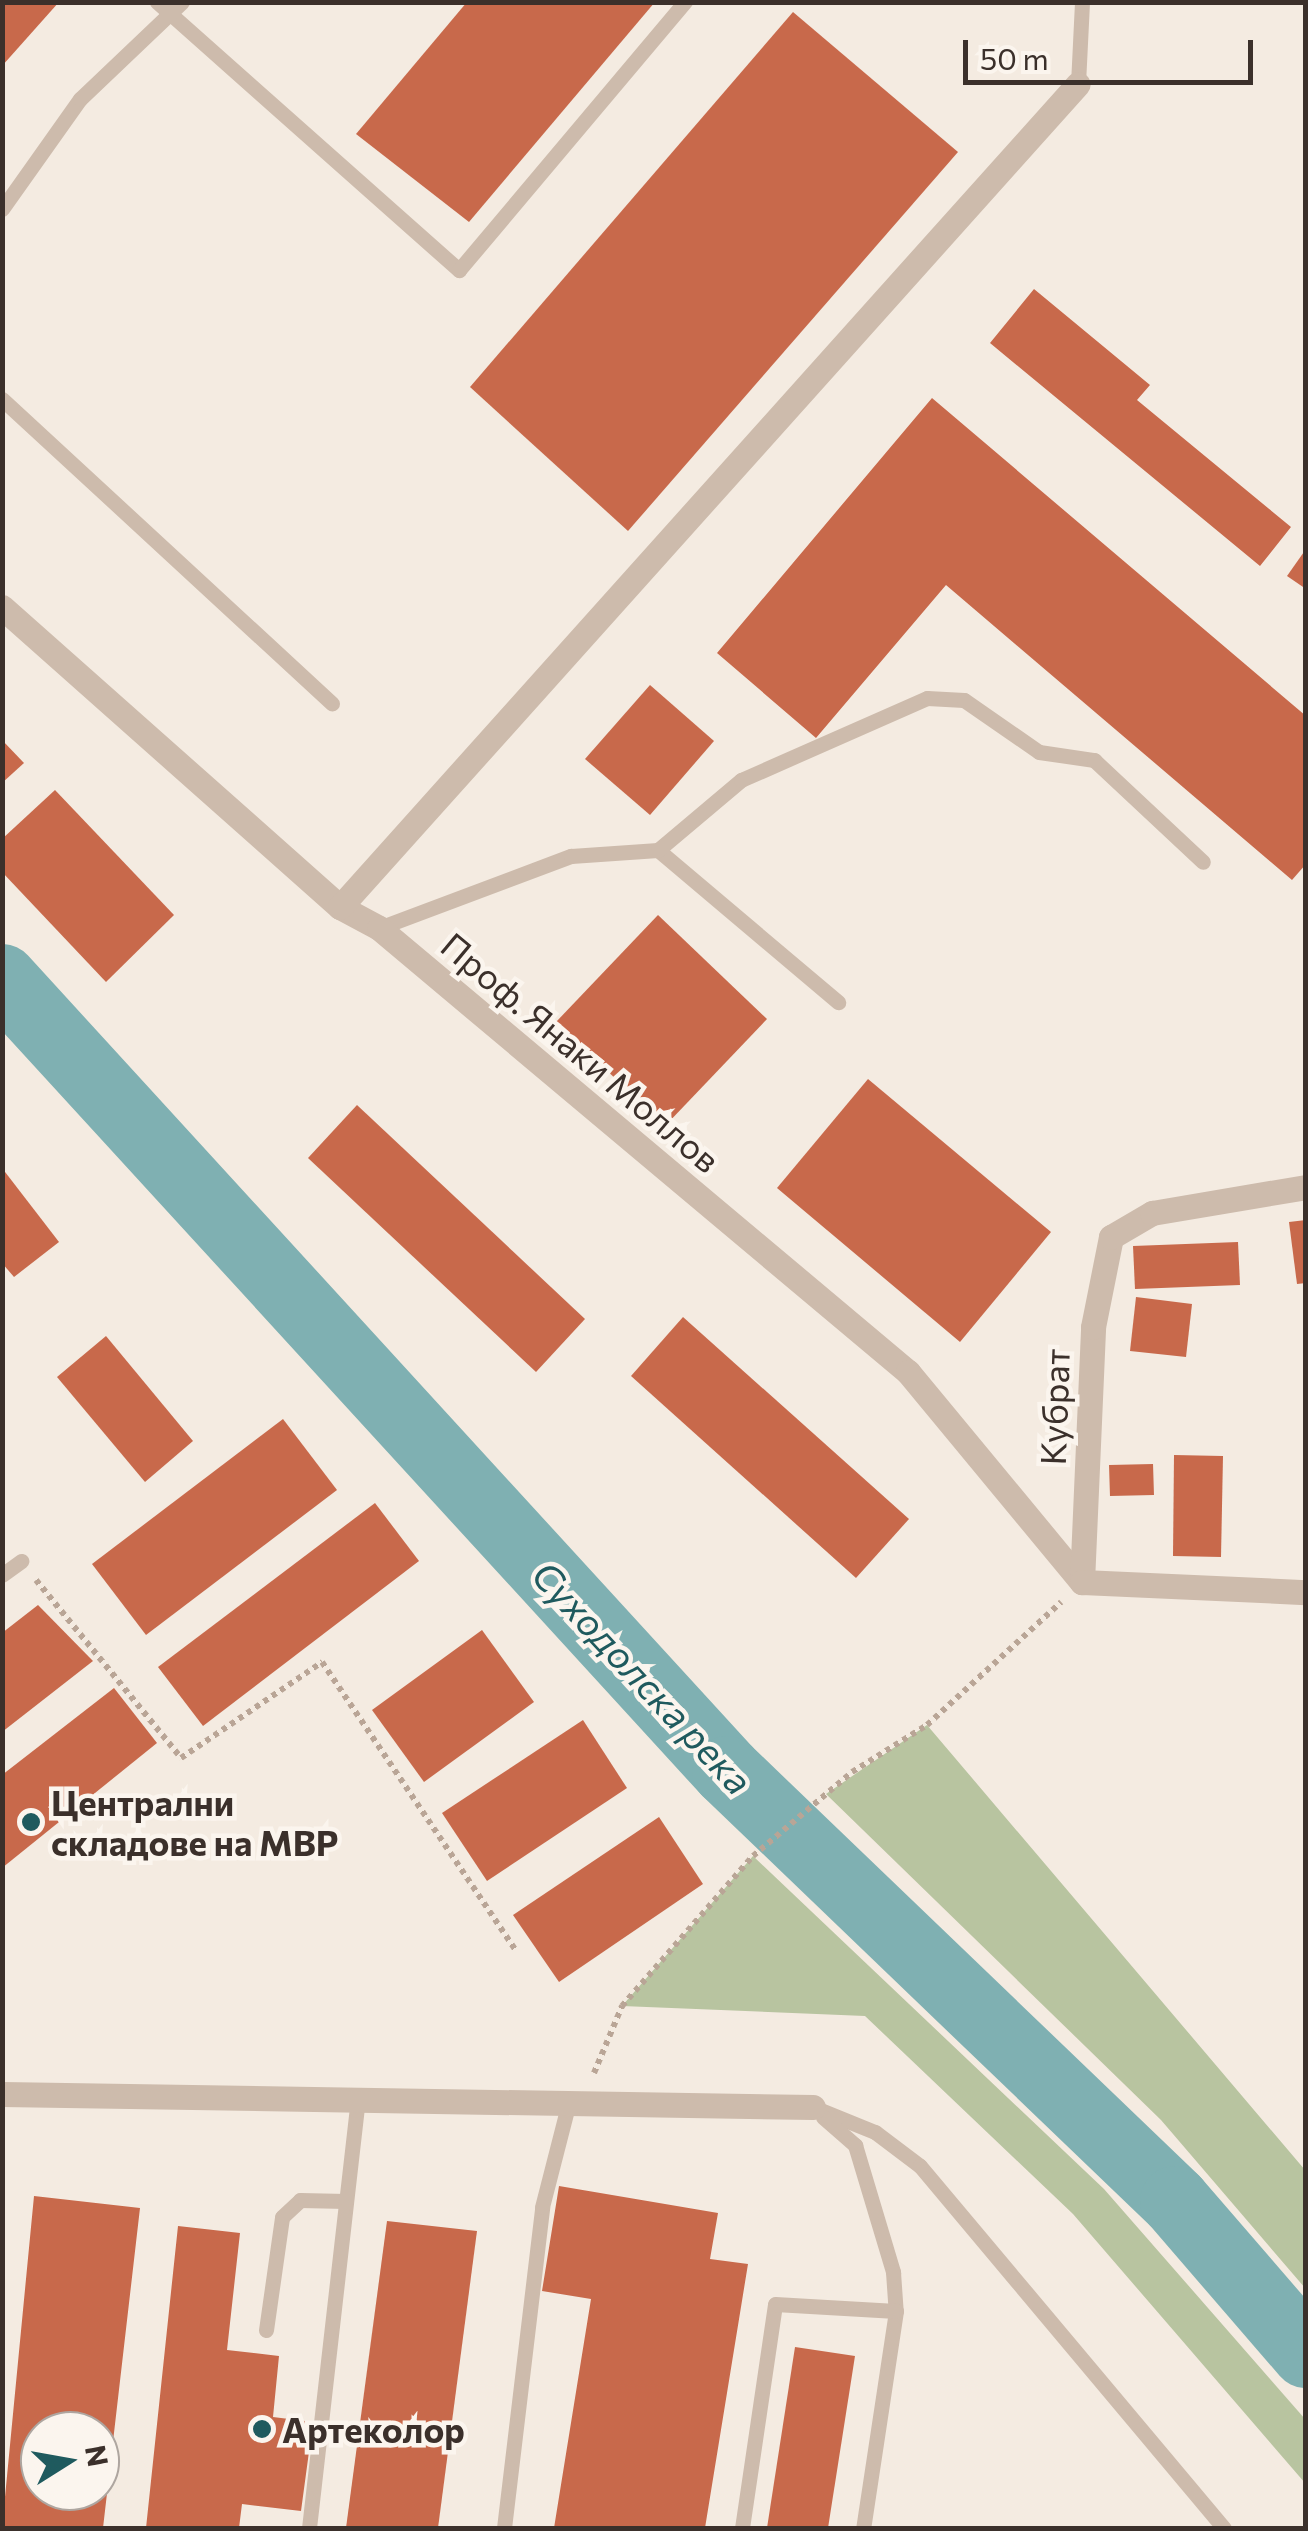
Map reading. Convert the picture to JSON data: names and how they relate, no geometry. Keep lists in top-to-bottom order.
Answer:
{
  "streets": {
    "street": ["Проф. Янаки Моллов", "Кубрат"]
  },
  "crossings": [
    ["Проф. Янаки Моллов", "Кубрат"]
  ],
  "water": ["Суходолска река"],
  "places": ["Централни складове на МВР", "Артеколор"],
  "scale_bar": "50 m",
  "north": "right"
}
